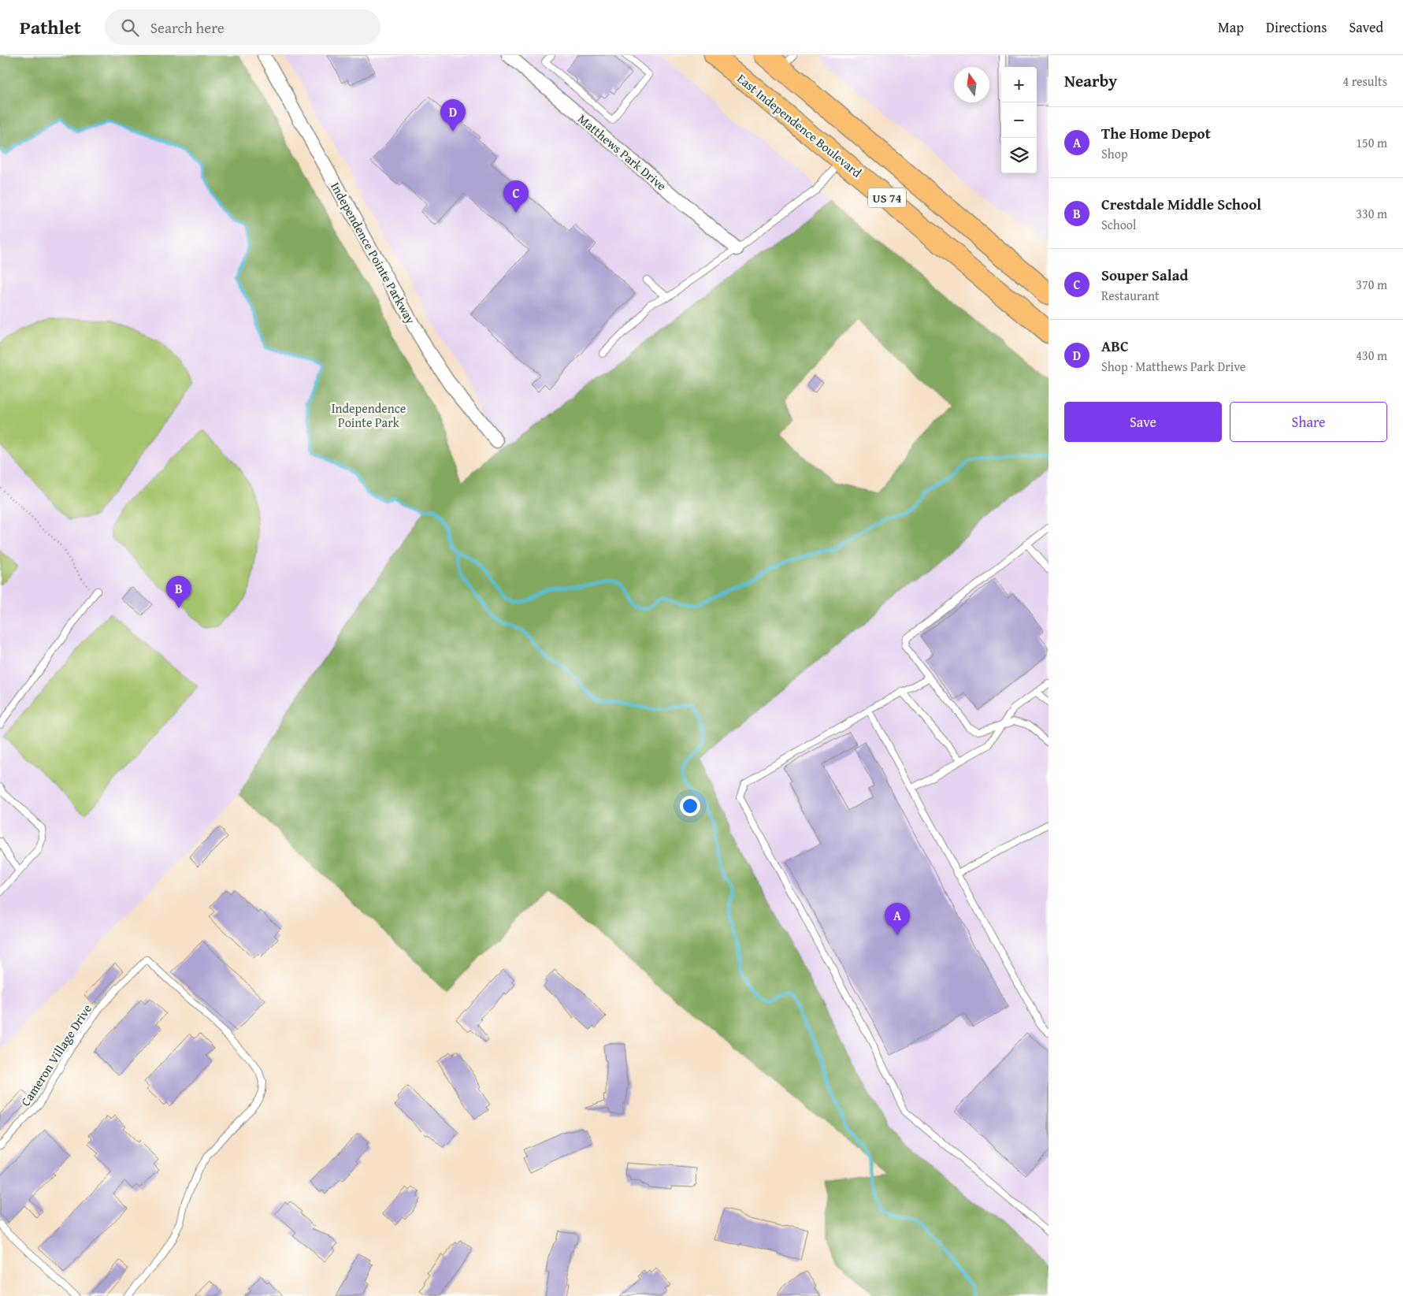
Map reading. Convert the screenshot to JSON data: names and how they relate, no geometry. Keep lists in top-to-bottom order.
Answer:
{
  "streets": {
    "highway": ["East Independence Boulevard", "US 74"],
    "street": ["Matthews Park Drive", "Independence Pointe Parkway"],
    "lane": ["Cameron Village Drive"]
  },
  "parks": ["Independence Pointe Park"],
  "north": "top",
  "page": {
    "header": "Pathlet",
    "search": "Search here",
    "nav": ["Map", "Directions", "Saved"],
    "heading": ["Nearby", "4 results"],
    "map_buttons": ["+", "−"],
    "pins": [
      "D",
      "C",
      "B",
      "A"
    ],
    "list": [
      {
        "mark": "A",
        "name": "The Home Depot",
        "note": "Shop",
        "value": "150 m"
      },
      {
        "mark": "B",
        "name": "Crestdale Middle School",
        "note": "School",
        "value": "330 m"
      },
      {
        "mark": "C",
        "name": "Souper Salad",
        "note": "Restaurant",
        "value": "370 m"
      },
      {
        "mark": "D",
        "name": "ABC",
        "note": "Shop · Matthews Park Drive",
        "value": "430 m"
      }
    ],
    "buttons": ["Save", "Share"]
  }
}
